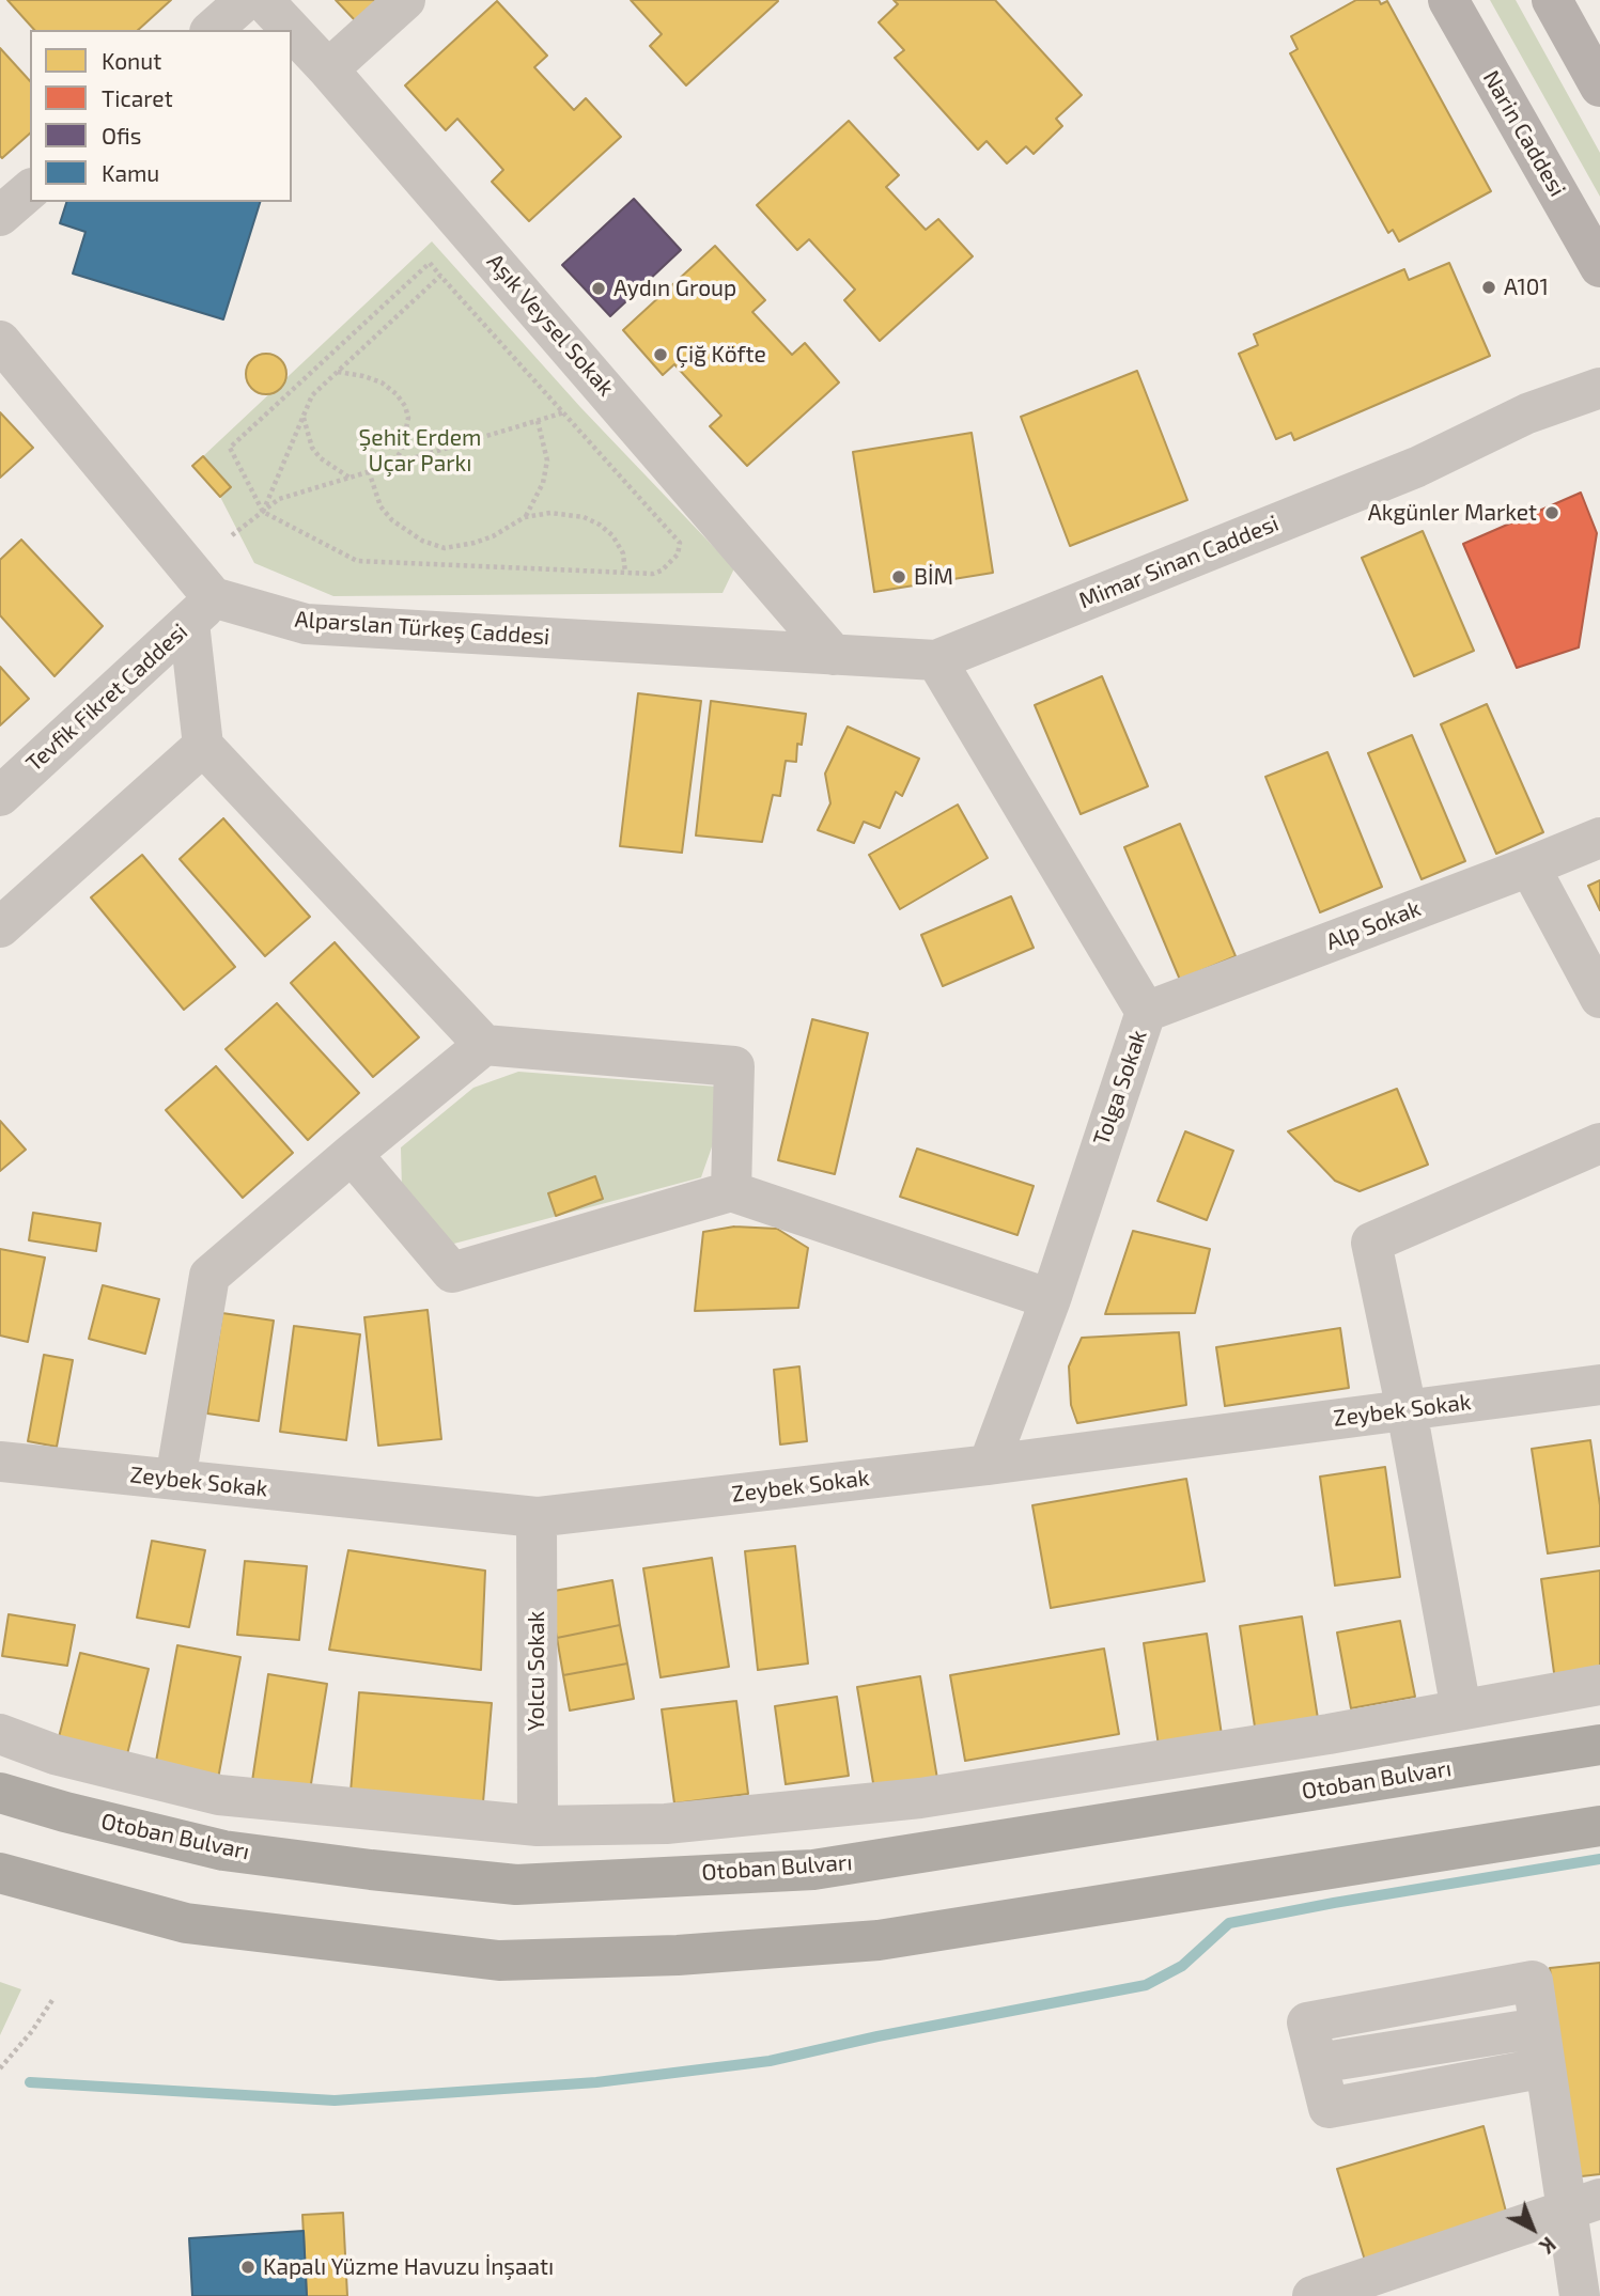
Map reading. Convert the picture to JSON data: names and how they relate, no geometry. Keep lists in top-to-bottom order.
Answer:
{
  "streets": {
    "highway": ["Otoban Bulvarı"],
    "main road": ["Narin Caddesi"],
    "street": [
      "Aşık Veysel Sokak",
      "Mimar Sinan Caddesi",
      "Alparslan Türkeş Caddesi",
      "Tevfik Fikret Caddesi",
      "Alp Sokak",
      "Tolga Sokak",
      "Zeybek Sokak",
      "Yolcu Sokak"
    ]
  },
  "crossings": [
    ["Aşık Veysel Sokak", "Mimar Sinan Caddesi"],
    ["Mimar Sinan Caddesi", "Alparslan Türkeş Caddesi"],
    ["Mimar Sinan Caddesi", "Tolga Sokak"],
    ["Alparslan Türkeş Caddesi", "Tevfik Fikret Caddesi"],
    ["Alp Sokak", "Tolga Sokak"],
    ["Tolga Sokak", "Zeybek Sokak"],
    ["Zeybek Sokak", "Yolcu Sokak"]
  ],
  "parks": ["Şehit Erdem Uçar Parkı"],
  "places": [
    "A101",
    "Aydın Group",
    "Çiğ Köfte",
    "Akgünler Market",
    "BİM",
    "Kapalı Yüzme Havuzu İnşaatı"
  ],
  "legend": [
    "Konut",
    "Ticaret",
    "Ofis",
    "Kamu"
  ],
  "north": "bottom right"
}
